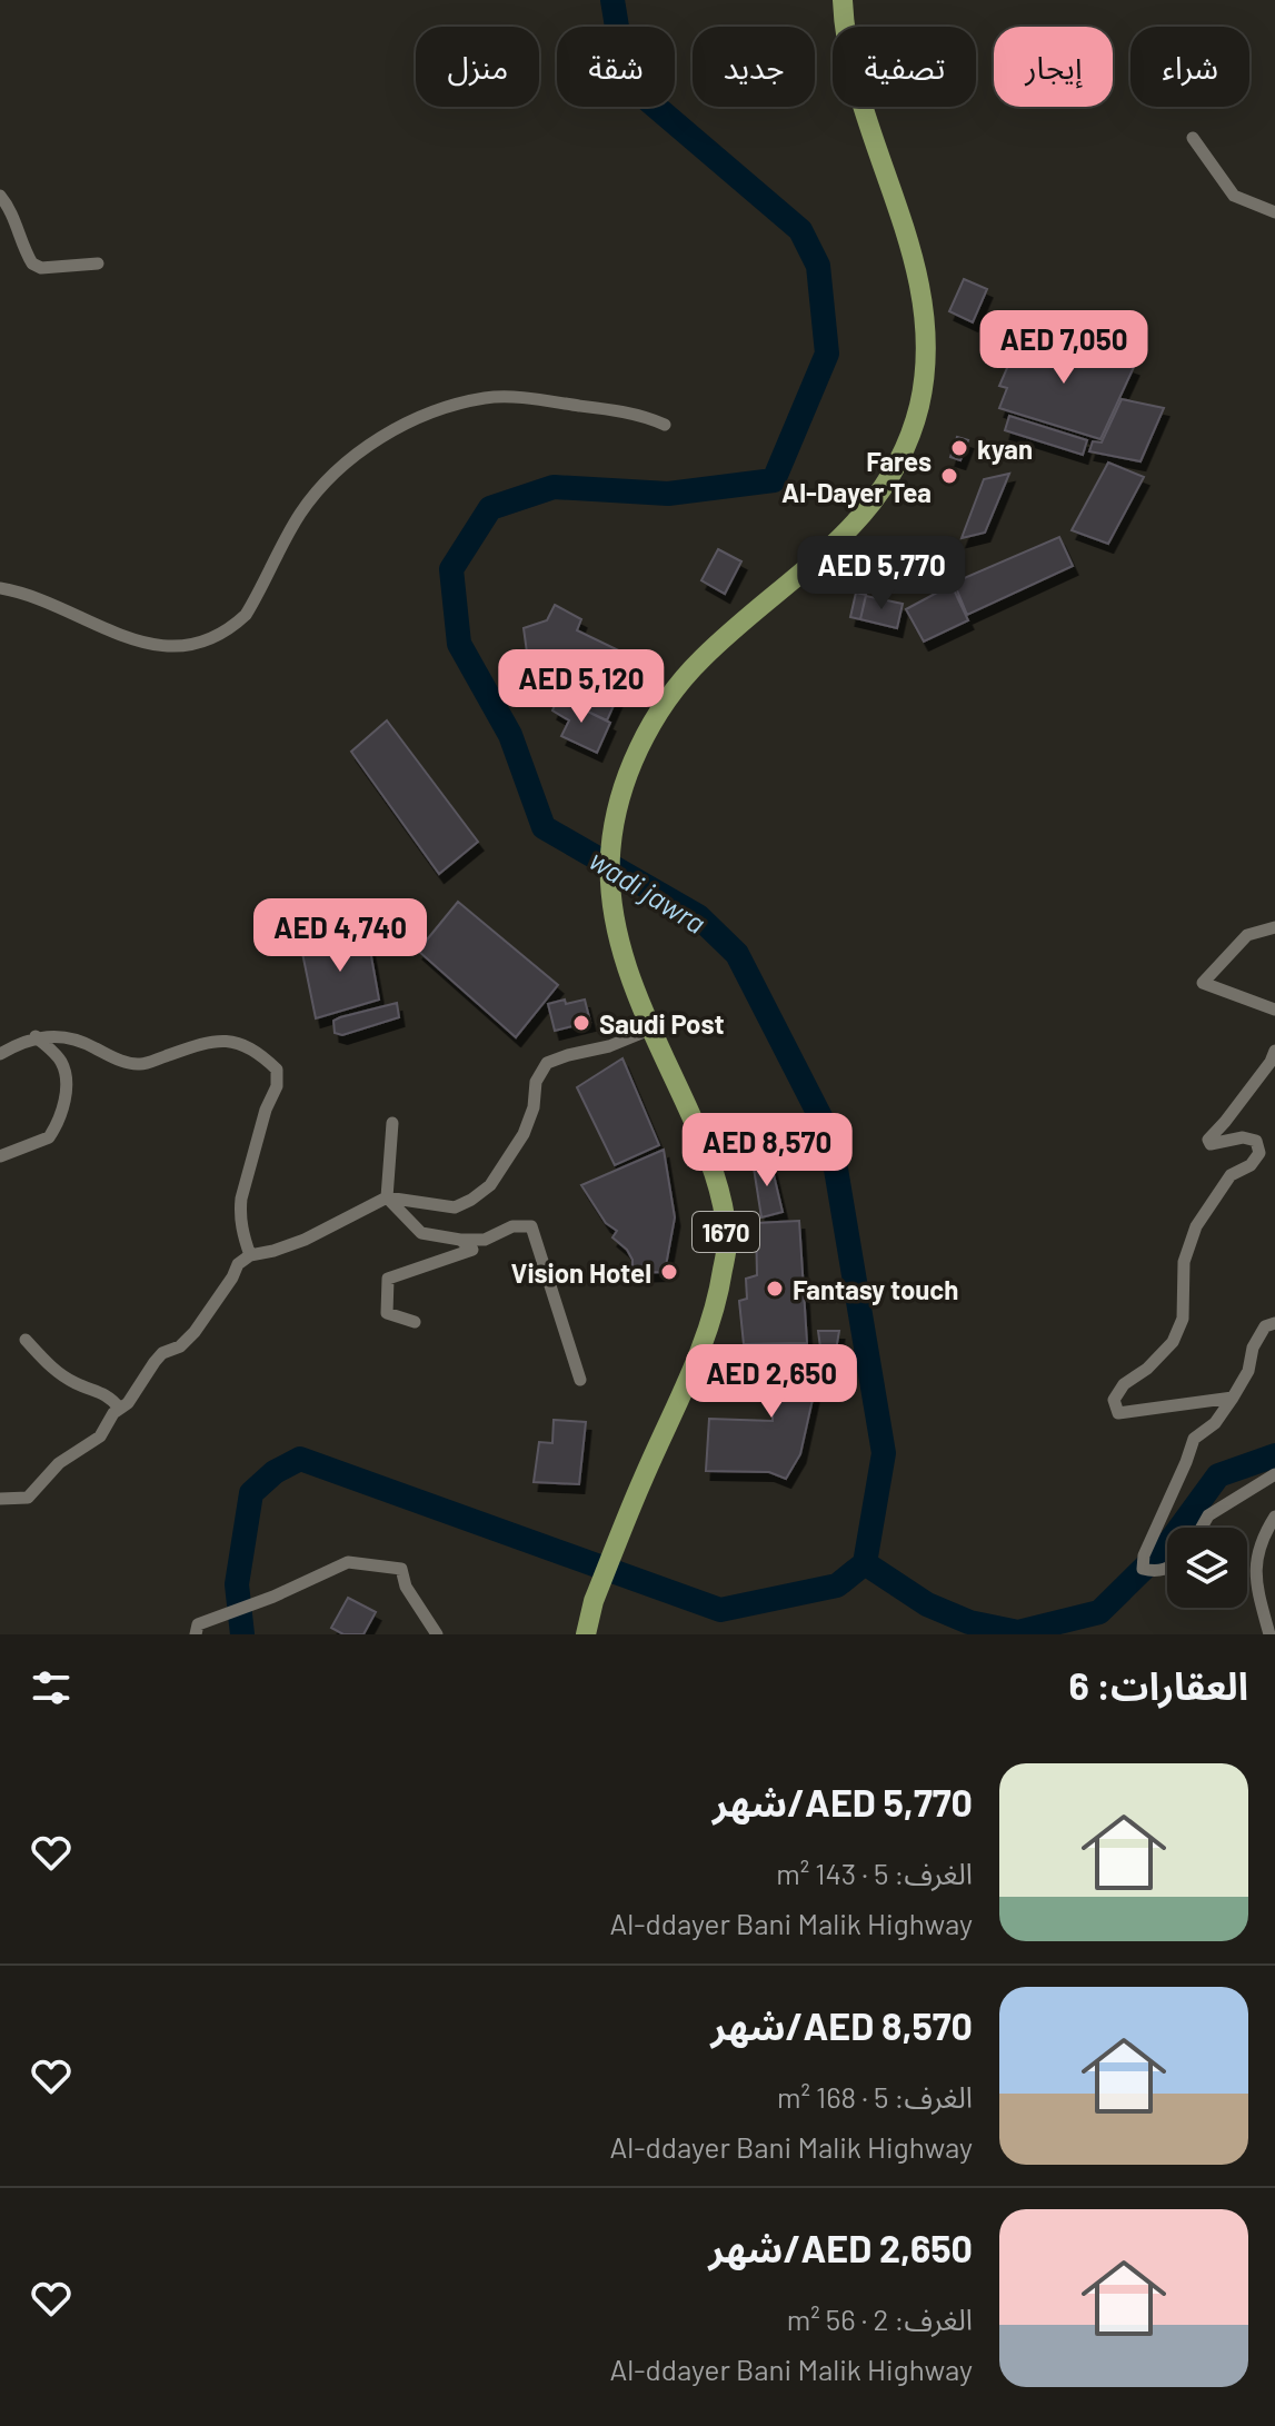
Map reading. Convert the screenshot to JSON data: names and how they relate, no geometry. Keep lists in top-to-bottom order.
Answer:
{
  "streets": {
    "main road": ["1670"]
  },
  "water": ["wadi jawra"],
  "places": [
    "kyan",
    "Fares Al-Dayer Tea",
    "Saudi Post",
    "Vision Hotel",
    "Fantasy touch"
  ],
  "page": {
    "chip": [
      "شراء",
      "إيجار",
      "تصفية",
      "جديد",
      "شقة",
      "منزل"
    ],
    "price": [
      "AED 7,050",
      "AED 5,770",
      "AED 5,120",
      "AED 4,740",
      "AED 8,570",
      "AED 2,650"
    ],
    "heading": "العقارات: 6",
    "list": [
      {
        "name": "AED 5,770/شهر",
        "note": "الغرف: 5 · 143 m² · Al-ddayer Bani Malik Highway"
      },
      {
        "name": "AED 8,570/شهر",
        "note": "الغرف: 5 · 168 m² · Al-ddayer Bani Malik Highway"
      },
      {
        "name": "AED 2,650/شهر",
        "note": "الغرف: 2 · 56 m² · Al-ddayer Bani Malik Highway"
      }
    ]
  }
}
